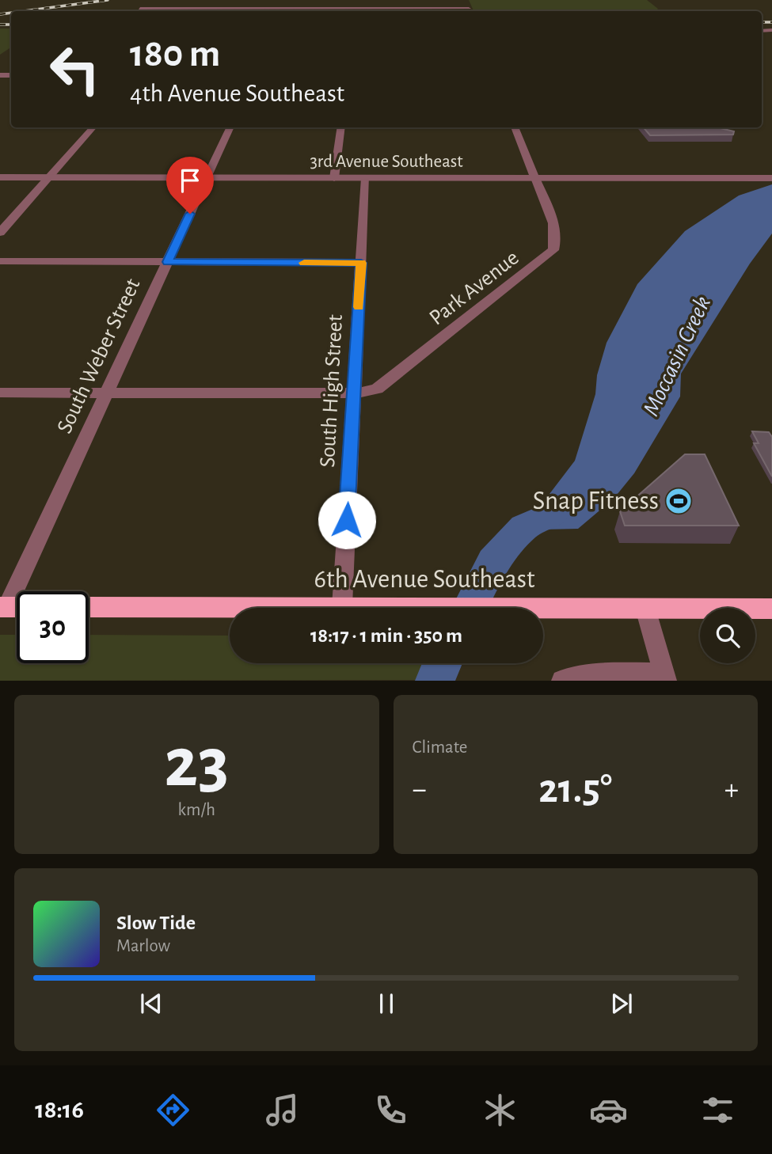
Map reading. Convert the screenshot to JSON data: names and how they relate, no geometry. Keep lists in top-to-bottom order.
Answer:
{
  "streets": {
    "highway": ["6th Avenue Southeast"],
    "street": [
      "3rd Avenue Southeast",
      "Park Avenue",
      "South Weber Street",
      "South High Street"
    ]
  },
  "crossings": [
    ["3rd Avenue Southeast", "Park Avenue"],
    ["3rd Avenue Southeast", "South Weber Street"],
    ["3rd Avenue Southeast", "South High Street"],
    ["Park Avenue", "South Weber Street"],
    ["Park Avenue", "South High Street"],
    ["South High Street", "6th Avenue Southeast"]
  ],
  "water": ["Moccasin Creek"],
  "places": {
    "sports": ["Snap Fitness"]
  },
  "page": {
    "turn": ["180 m", "4th Avenue Southeast"],
    "limit": "30",
    "trip": "18:17 · 1 min · 350 m",
    "tile": [
      ["23", "km/h"],
      "Climate"
    ],
    "heat": ["−", "21.5°", "+"],
    "song": ["Slow Tide", "Marlow"],
    "tabs": "18:16"
  }
}
